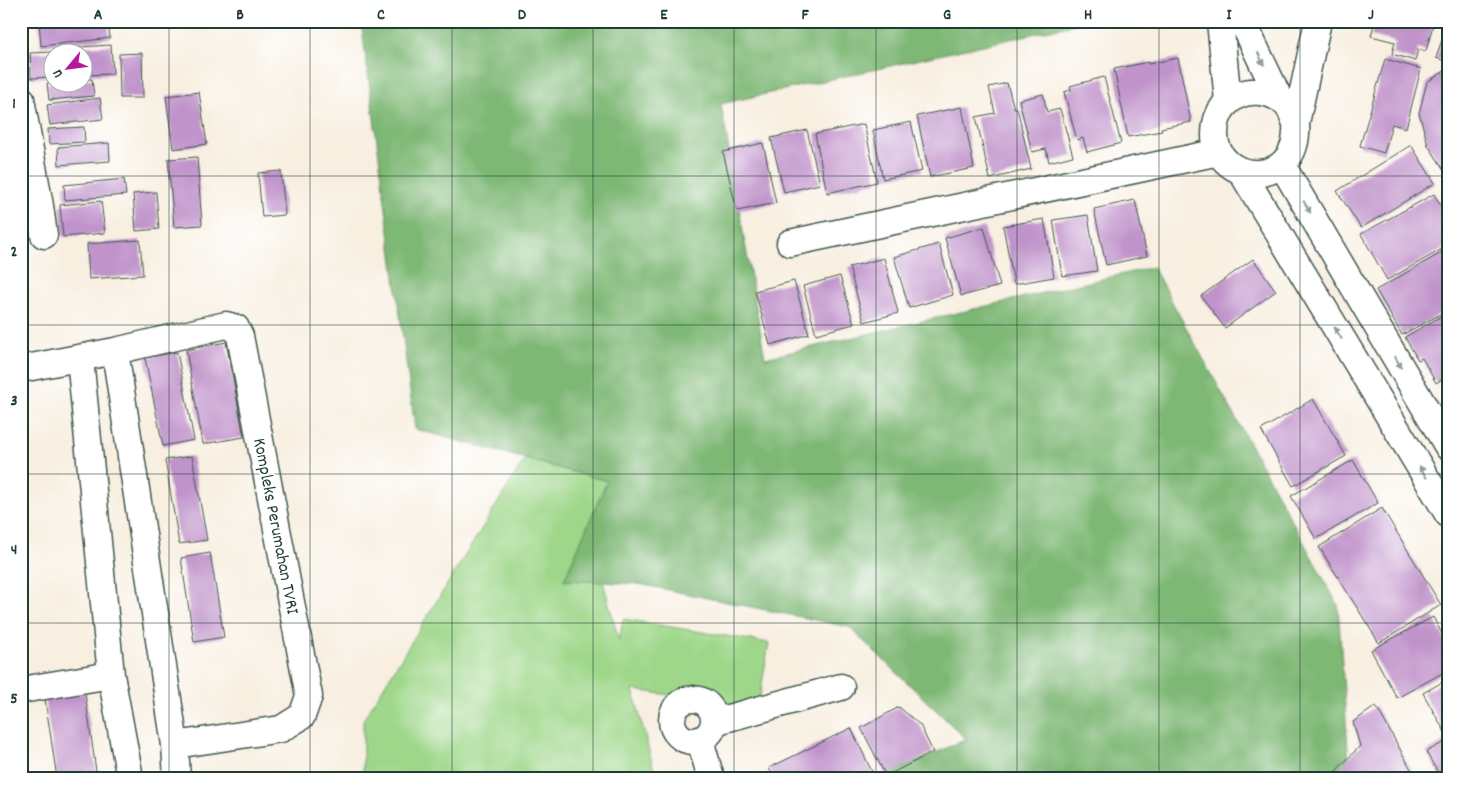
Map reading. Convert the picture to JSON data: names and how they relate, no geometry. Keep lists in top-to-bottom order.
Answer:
{
  "streets": {
    "street": ["Kompleks Perumahan TVRI"]
  },
  "north": "bottom left",
  "grid": {
    "columns": [
      "A",
      "B",
      "C",
      "D",
      "E",
      "F",
      "G",
      "H",
      "I",
      "J"
    ],
    "rows": [
      "1",
      "2",
      "3",
      "4",
      "5"
    ]
  }
}
